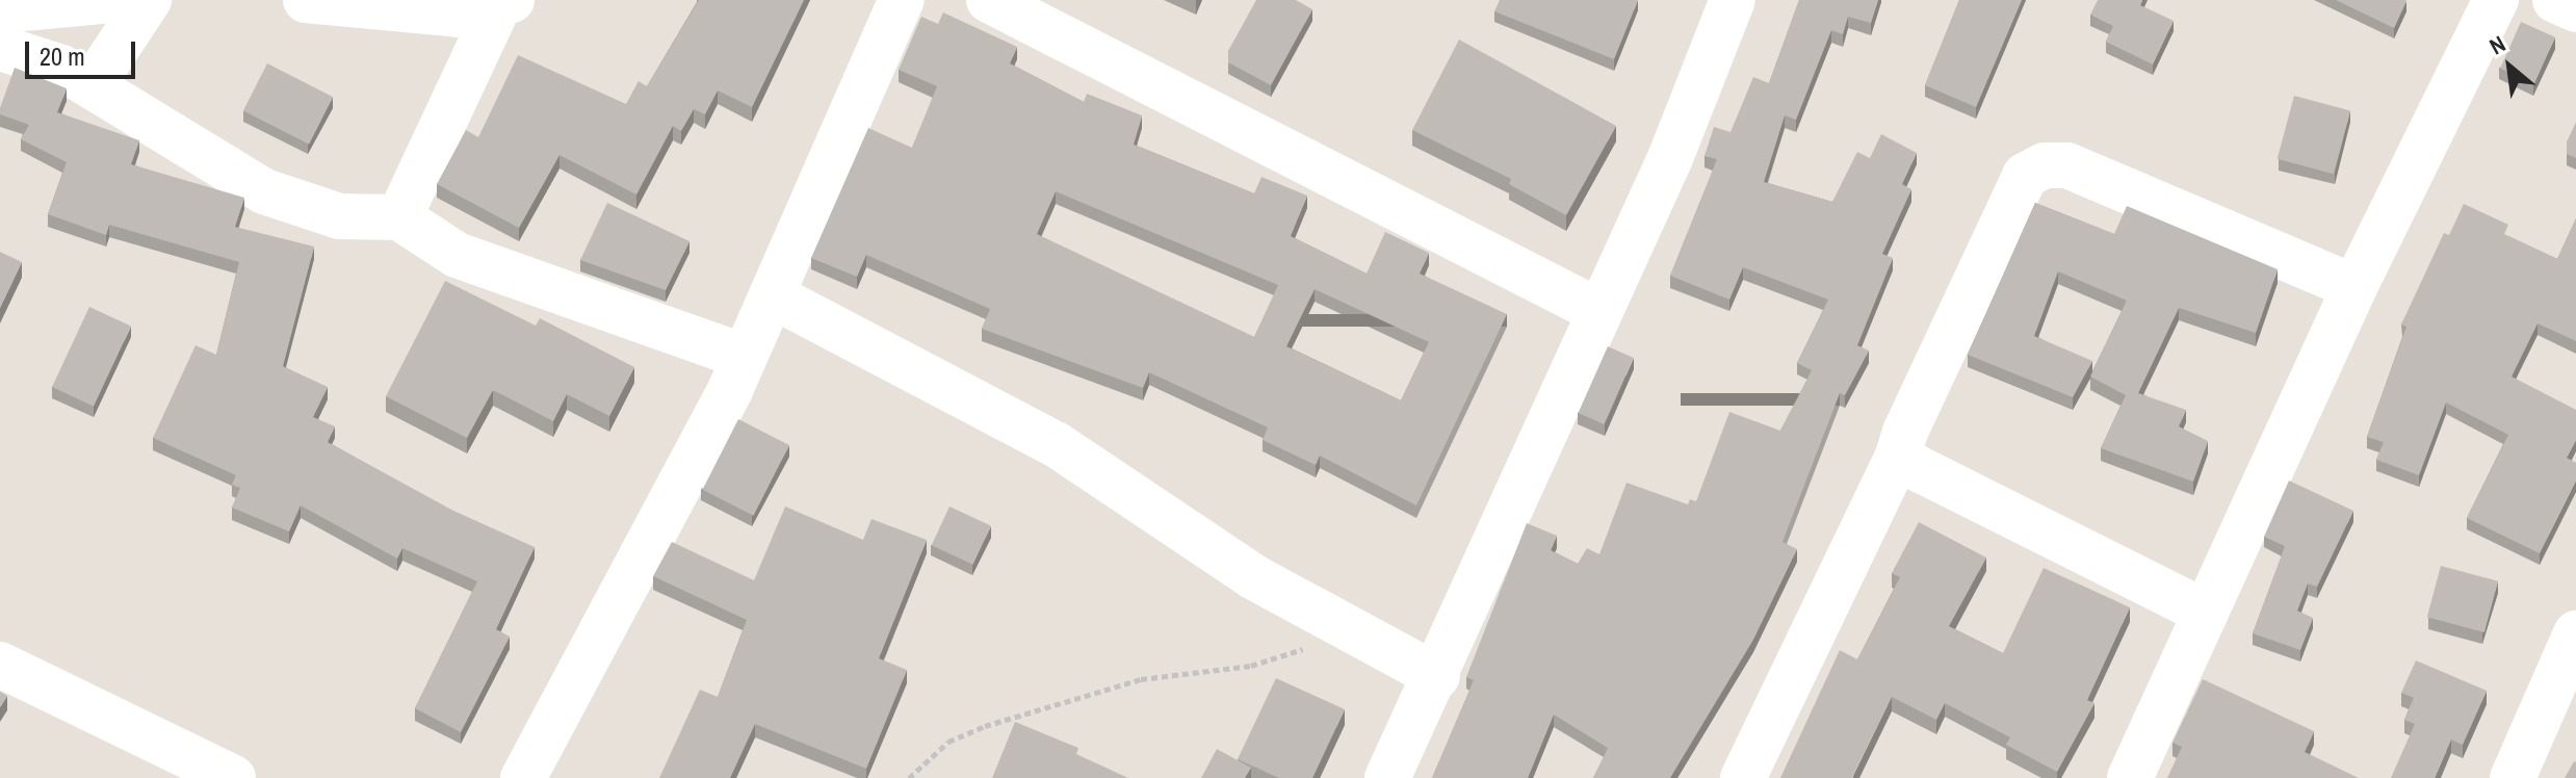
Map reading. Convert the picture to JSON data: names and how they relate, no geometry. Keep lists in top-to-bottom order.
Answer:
{
  "scale_bar": "20 m",
  "north": "top left"
}
